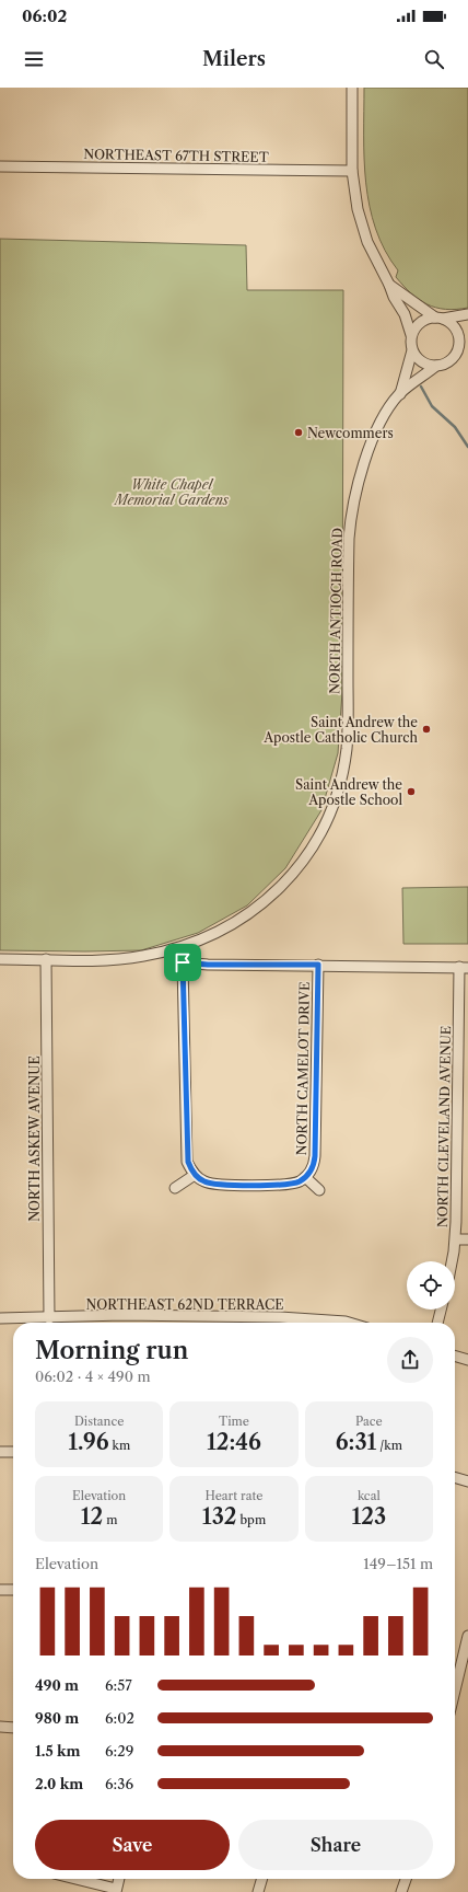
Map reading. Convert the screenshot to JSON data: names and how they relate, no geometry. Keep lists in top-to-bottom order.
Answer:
{
  "streets": {
    "street": [
      "NORTHEAST 67TH STREET",
      "NORTH ANTIOCH ROAD",
      "NORTH CAMELOT DRIVE",
      "NORTH CLEVELAND AVENUE",
      "NORTH ASKEW AVENUE",
      "NORTHEAST 62ND TERRACE"
    ]
  },
  "crossings": [
    ["NORTH ANTIOCH ROAD", "NORTH ASKEW AVENUE"],
    ["NORTH ASKEW AVENUE", "NORTHEAST 62ND TERRACE"]
  ],
  "parks": ["White Chapel Memorial Gardens"],
  "places": ["Newcommers", "Saint Andrew the Apostle Catholic Church", "Saint Andrew the Apostle School"],
  "page": {
    "status": "06:02",
    "header": "Milers",
    "heading": ["Morning run", "06:02 · 4 × 490 m"],
    "stats": [
      ["Distance", "1.96 km"],
      ["Time", "12:46"],
      ["Pace", "6:31 /km"],
      ["Elevation", "12 m"],
      ["Heart rate", "132 bpm"],
      ["kcal", "123"]
    ],
    "chart": ["Elevation", "149–151 m"],
    "list": [
      {
        "name": "490 m",
        "note": "6:57"
      },
      {
        "name": "980 m",
        "note": "6:02"
      },
      {
        "name": "1.5 km",
        "note": "6:29"
      },
      {
        "name": "2.0 km",
        "note": "6:36"
      }
    ],
    "buttons": ["Save", "Share"]
  }
}
